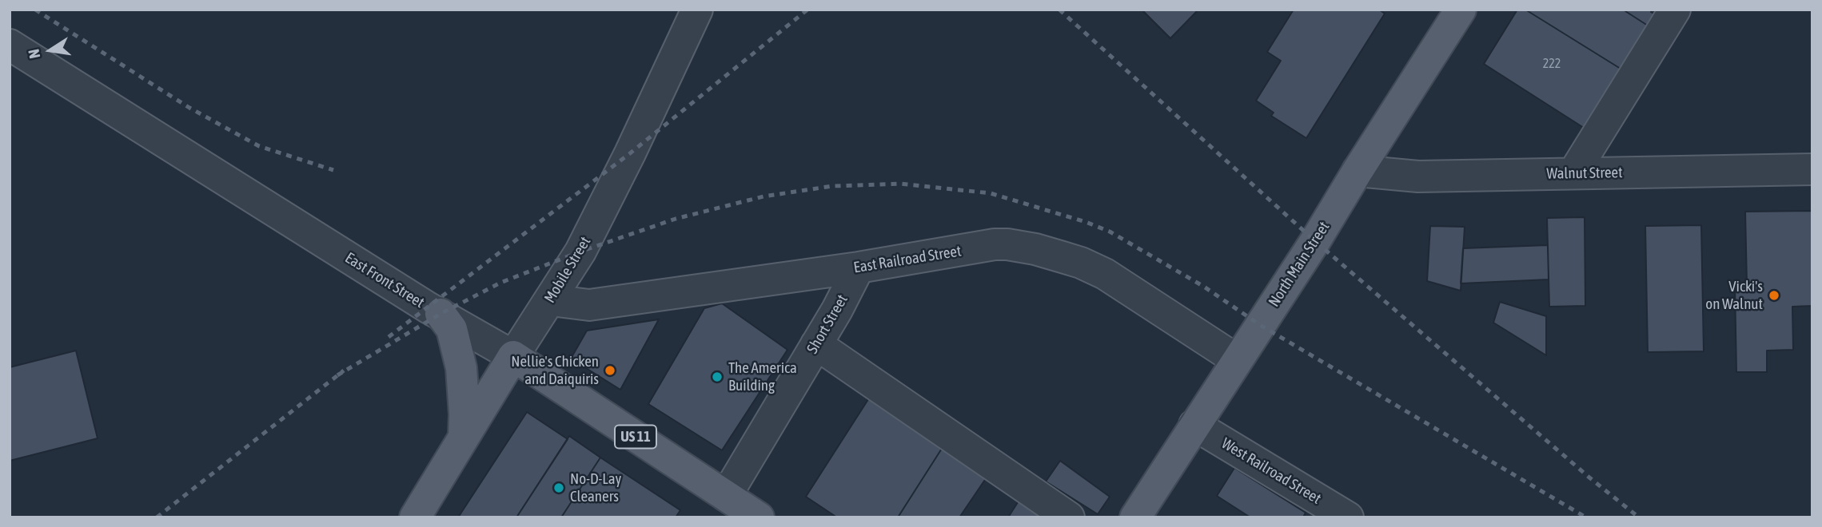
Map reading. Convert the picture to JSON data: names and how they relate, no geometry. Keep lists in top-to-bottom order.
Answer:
{
  "streets": {
    "main road": [
      "North Main Street",
      "Mobile Street",
      "East Front Street",
      "US 11"
    ],
    "street": [
      "Walnut Street",
      "East Railroad Street",
      "Short Street",
      "West Railroad Street"
    ]
  },
  "crossings": [
    ["Walnut Street", "North Main Street"],
    ["East Railroad Street", "North Main Street"],
    ["East Railroad Street", "Mobile Street"],
    ["East Railroad Street", "Short Street"],
    ["North Main Street", "West Railroad Street"],
    ["Mobile Street", "East Front Street"],
    ["East Front Street", "Short Street"]
  ],
  "places": [
    "Vicki's on Walnut",
    "Nellie's Chicken and Daiquiris",
    "The America Building",
    "No-D-Lay Cleaners"
  ],
  "house_numbers": ["222"],
  "north": "left"
}
